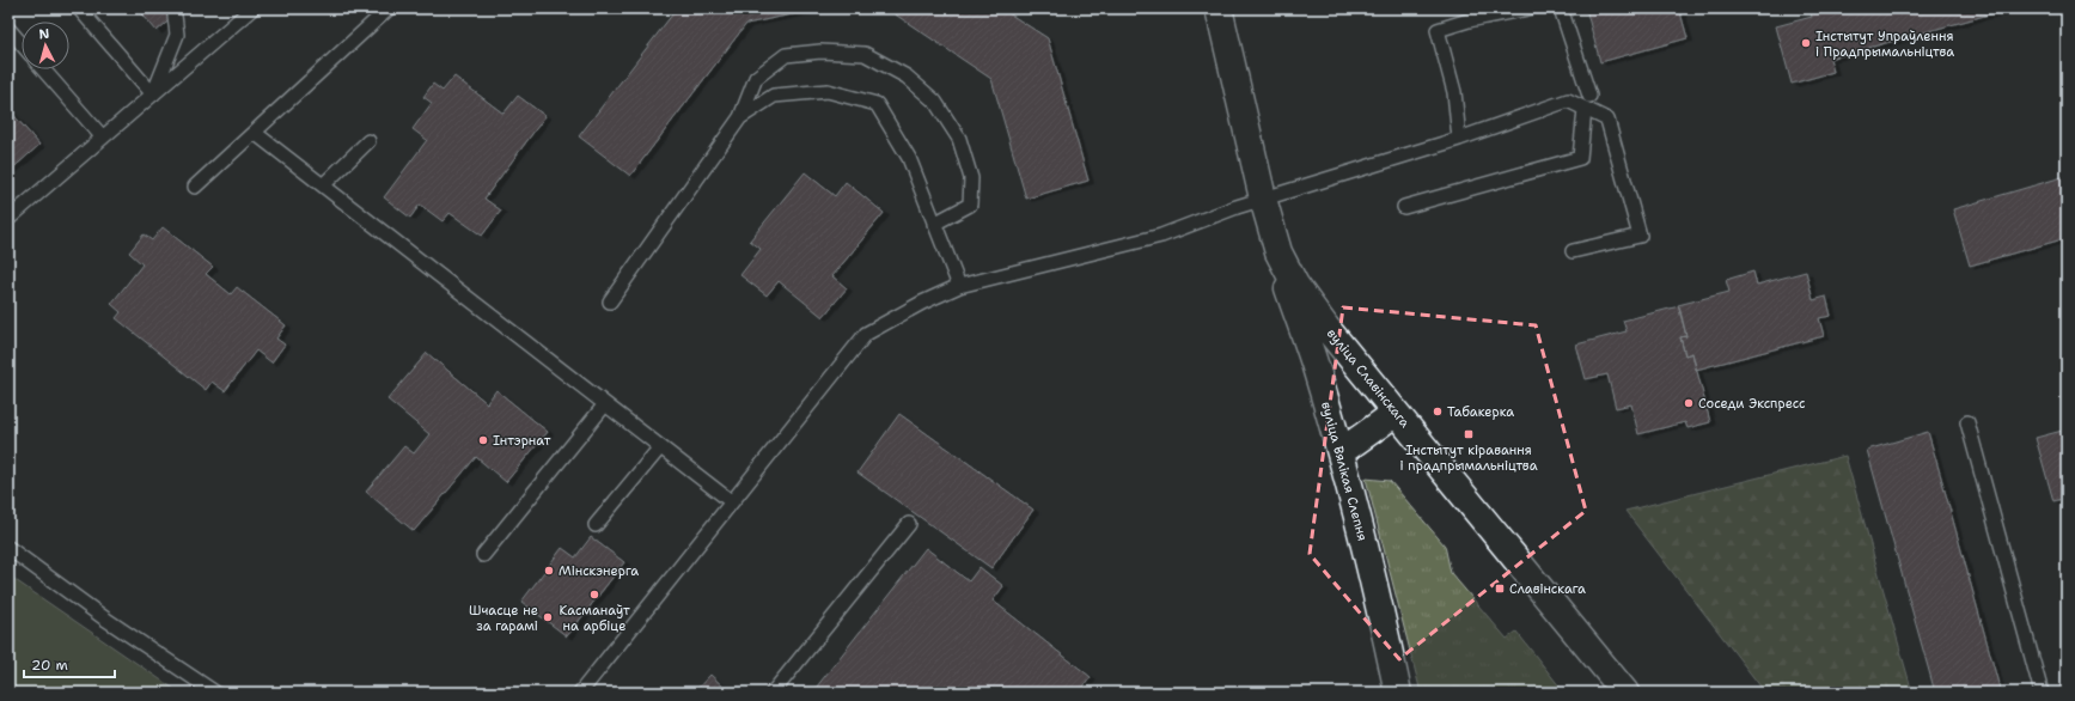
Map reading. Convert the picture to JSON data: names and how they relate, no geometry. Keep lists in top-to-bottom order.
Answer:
{
  "streets": {
    "street": ["вуліца Славінскага", "вуліца Вялікая Слепня"]
  },
  "crossings": [
    ["вуліца Славінскага", "вуліца Вялікая Слепня"]
  ],
  "places": {
    "other": [
      "Інстытут Упраўлення і Прадпрымальніцтва",
      "Соседи Экспресс",
      "Табакерка",
      "Інтэрнат",
      "Мінскэнерга",
      "Касманаўт на арбіце",
      "Шчасце не за гарамі"
    ],
    "transit": ["Інстытут кіравання і прадпрымальніцтва", "Славінскага"]
  },
  "scale_bar": "20 m",
  "north": "top"
}
